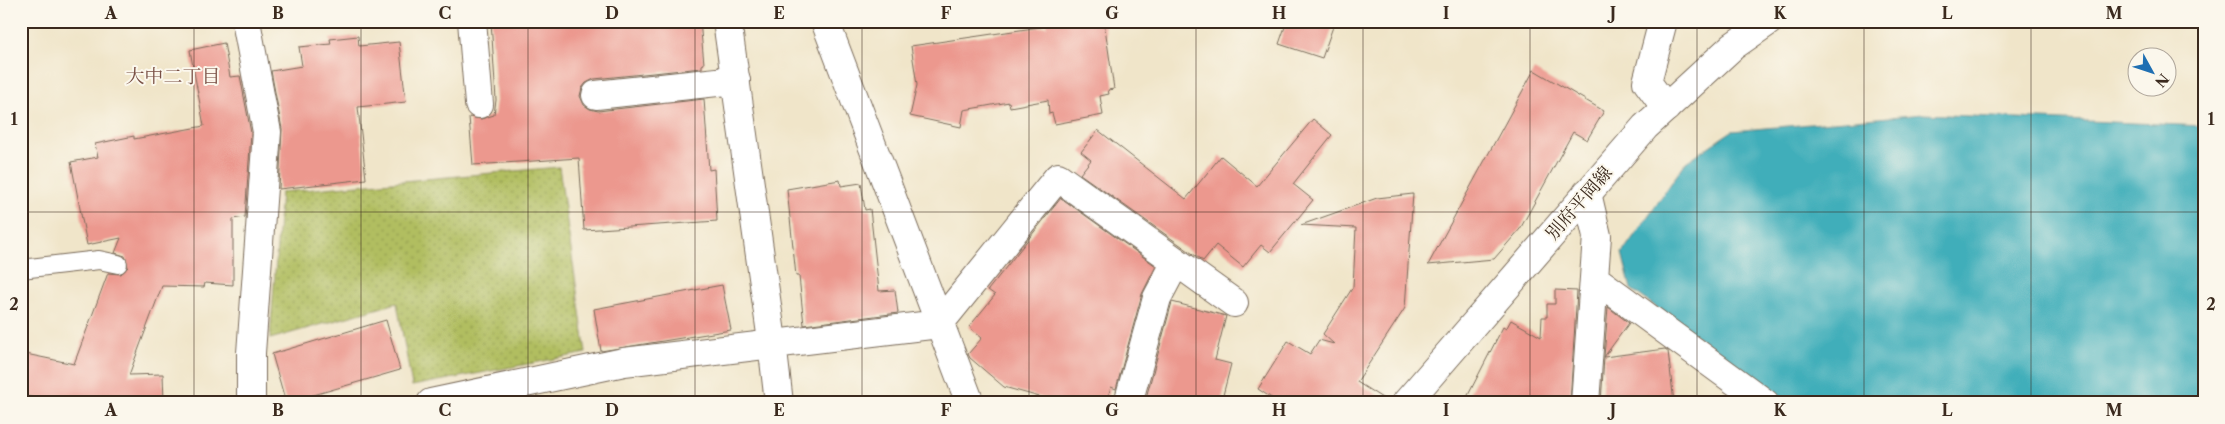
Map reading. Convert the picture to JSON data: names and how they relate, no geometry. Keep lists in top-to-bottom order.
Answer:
{
  "streets": {
    "street": ["別府平岡線"]
  },
  "districts": ["大中二丁目"],
  "north": "bottom right",
  "grid": {
    "columns": [
      "A",
      "B",
      "C",
      "D",
      "E",
      "F",
      "G",
      "H",
      "I",
      "J",
      "K",
      "L",
      "M"
    ],
    "rows": ["1", "2"]
  }
}
